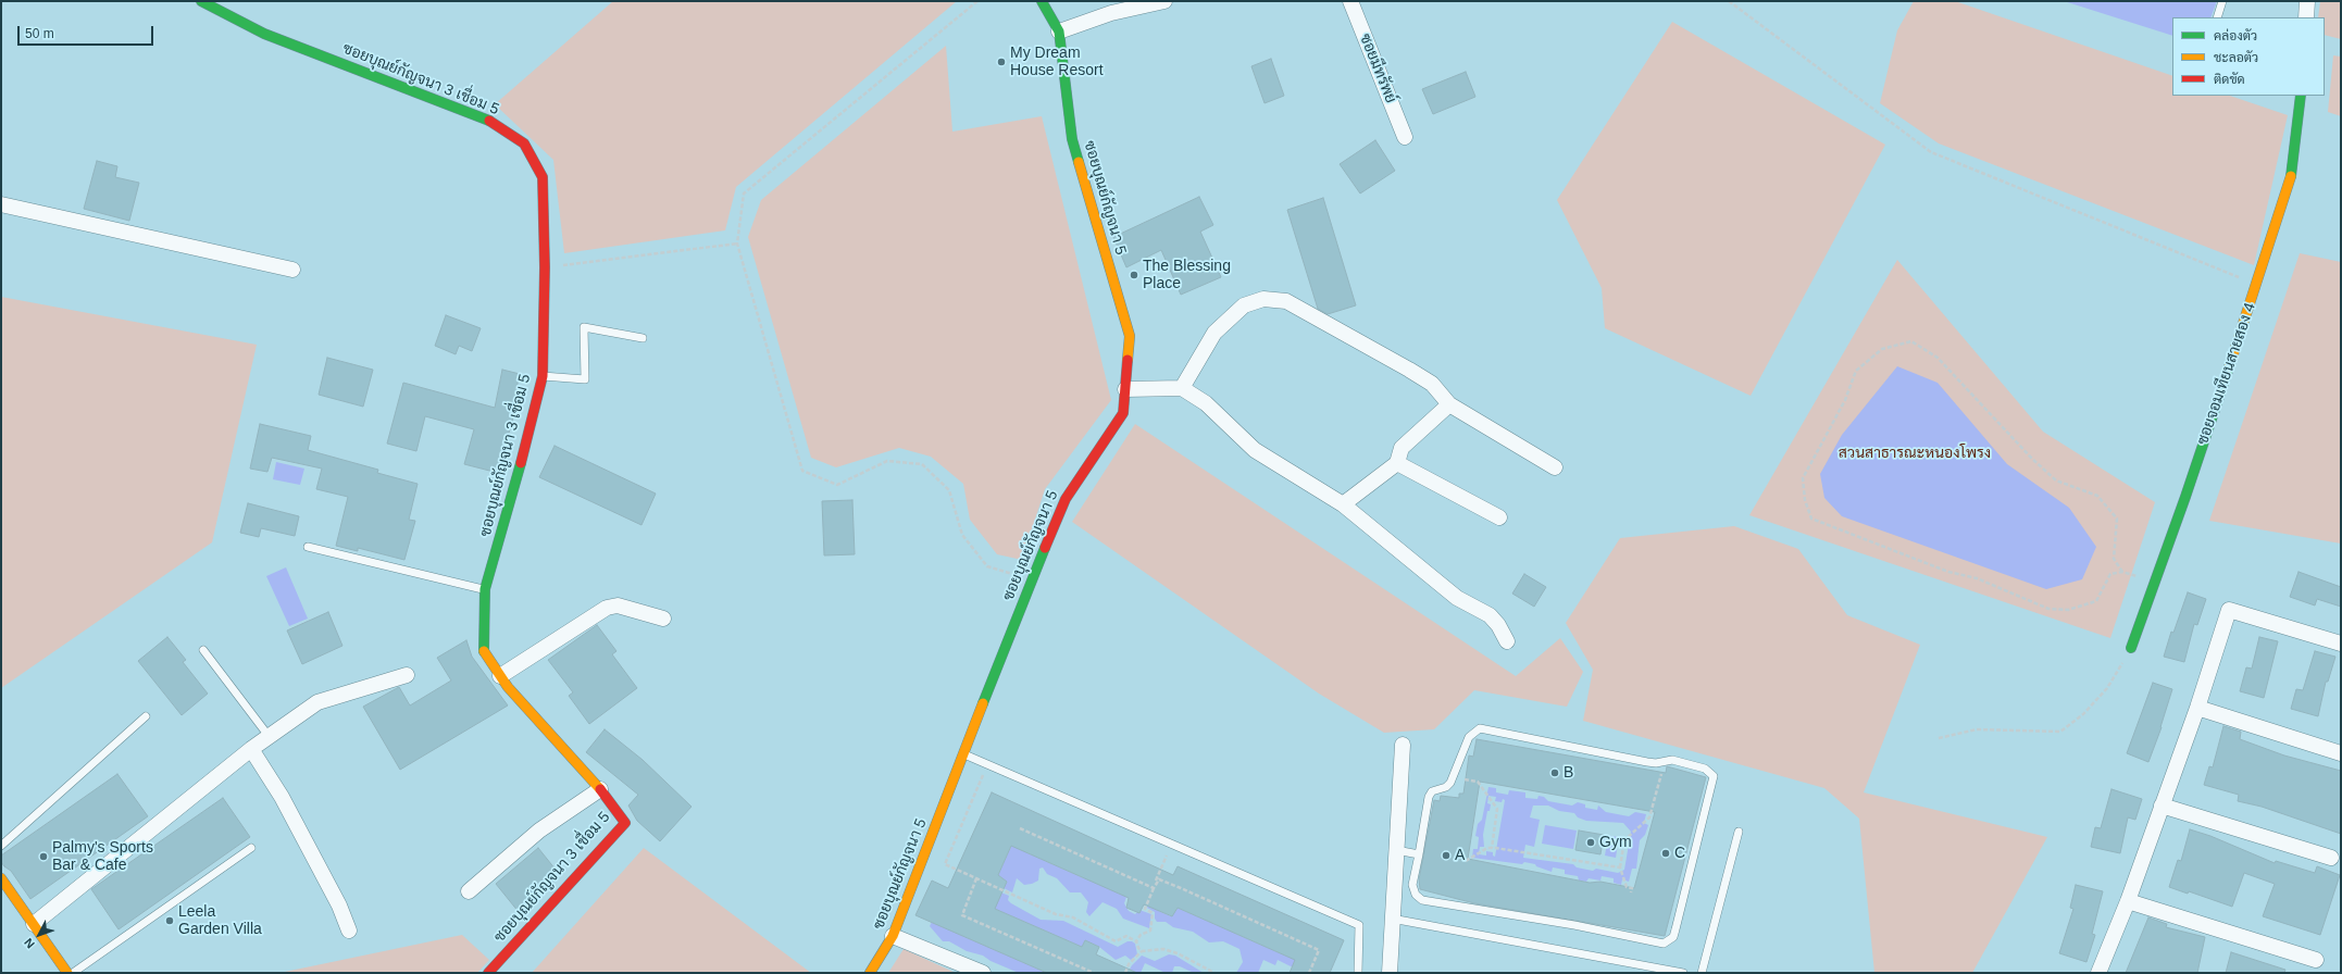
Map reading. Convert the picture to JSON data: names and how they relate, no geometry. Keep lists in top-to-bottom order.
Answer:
{
  "streets": {
    "street": [
      "ซอยมีทรัพย์",
      "ซอยบุณย์กัญจนา 3 เชื่อม 5",
      "ซอยบุณย์กัญจนา 5",
      "ซอยจอมเทียนสายสอง 4"
    ]
  },
  "parks": ["สวนสาธารณะหนองโพรง"],
  "places": [
    "My Dream House Resort",
    "The Blessing Place",
    "B",
    "Gym",
    "C",
    "A",
    "Palmy's Sports Bar & Cafe",
    "Leela Garden Villa"
  ],
  "legend": ["คล่องตัว", "ชะลอตัว", "ติดขัด"],
  "scale_bar": "50 m",
  "north": "bottom left"
}
